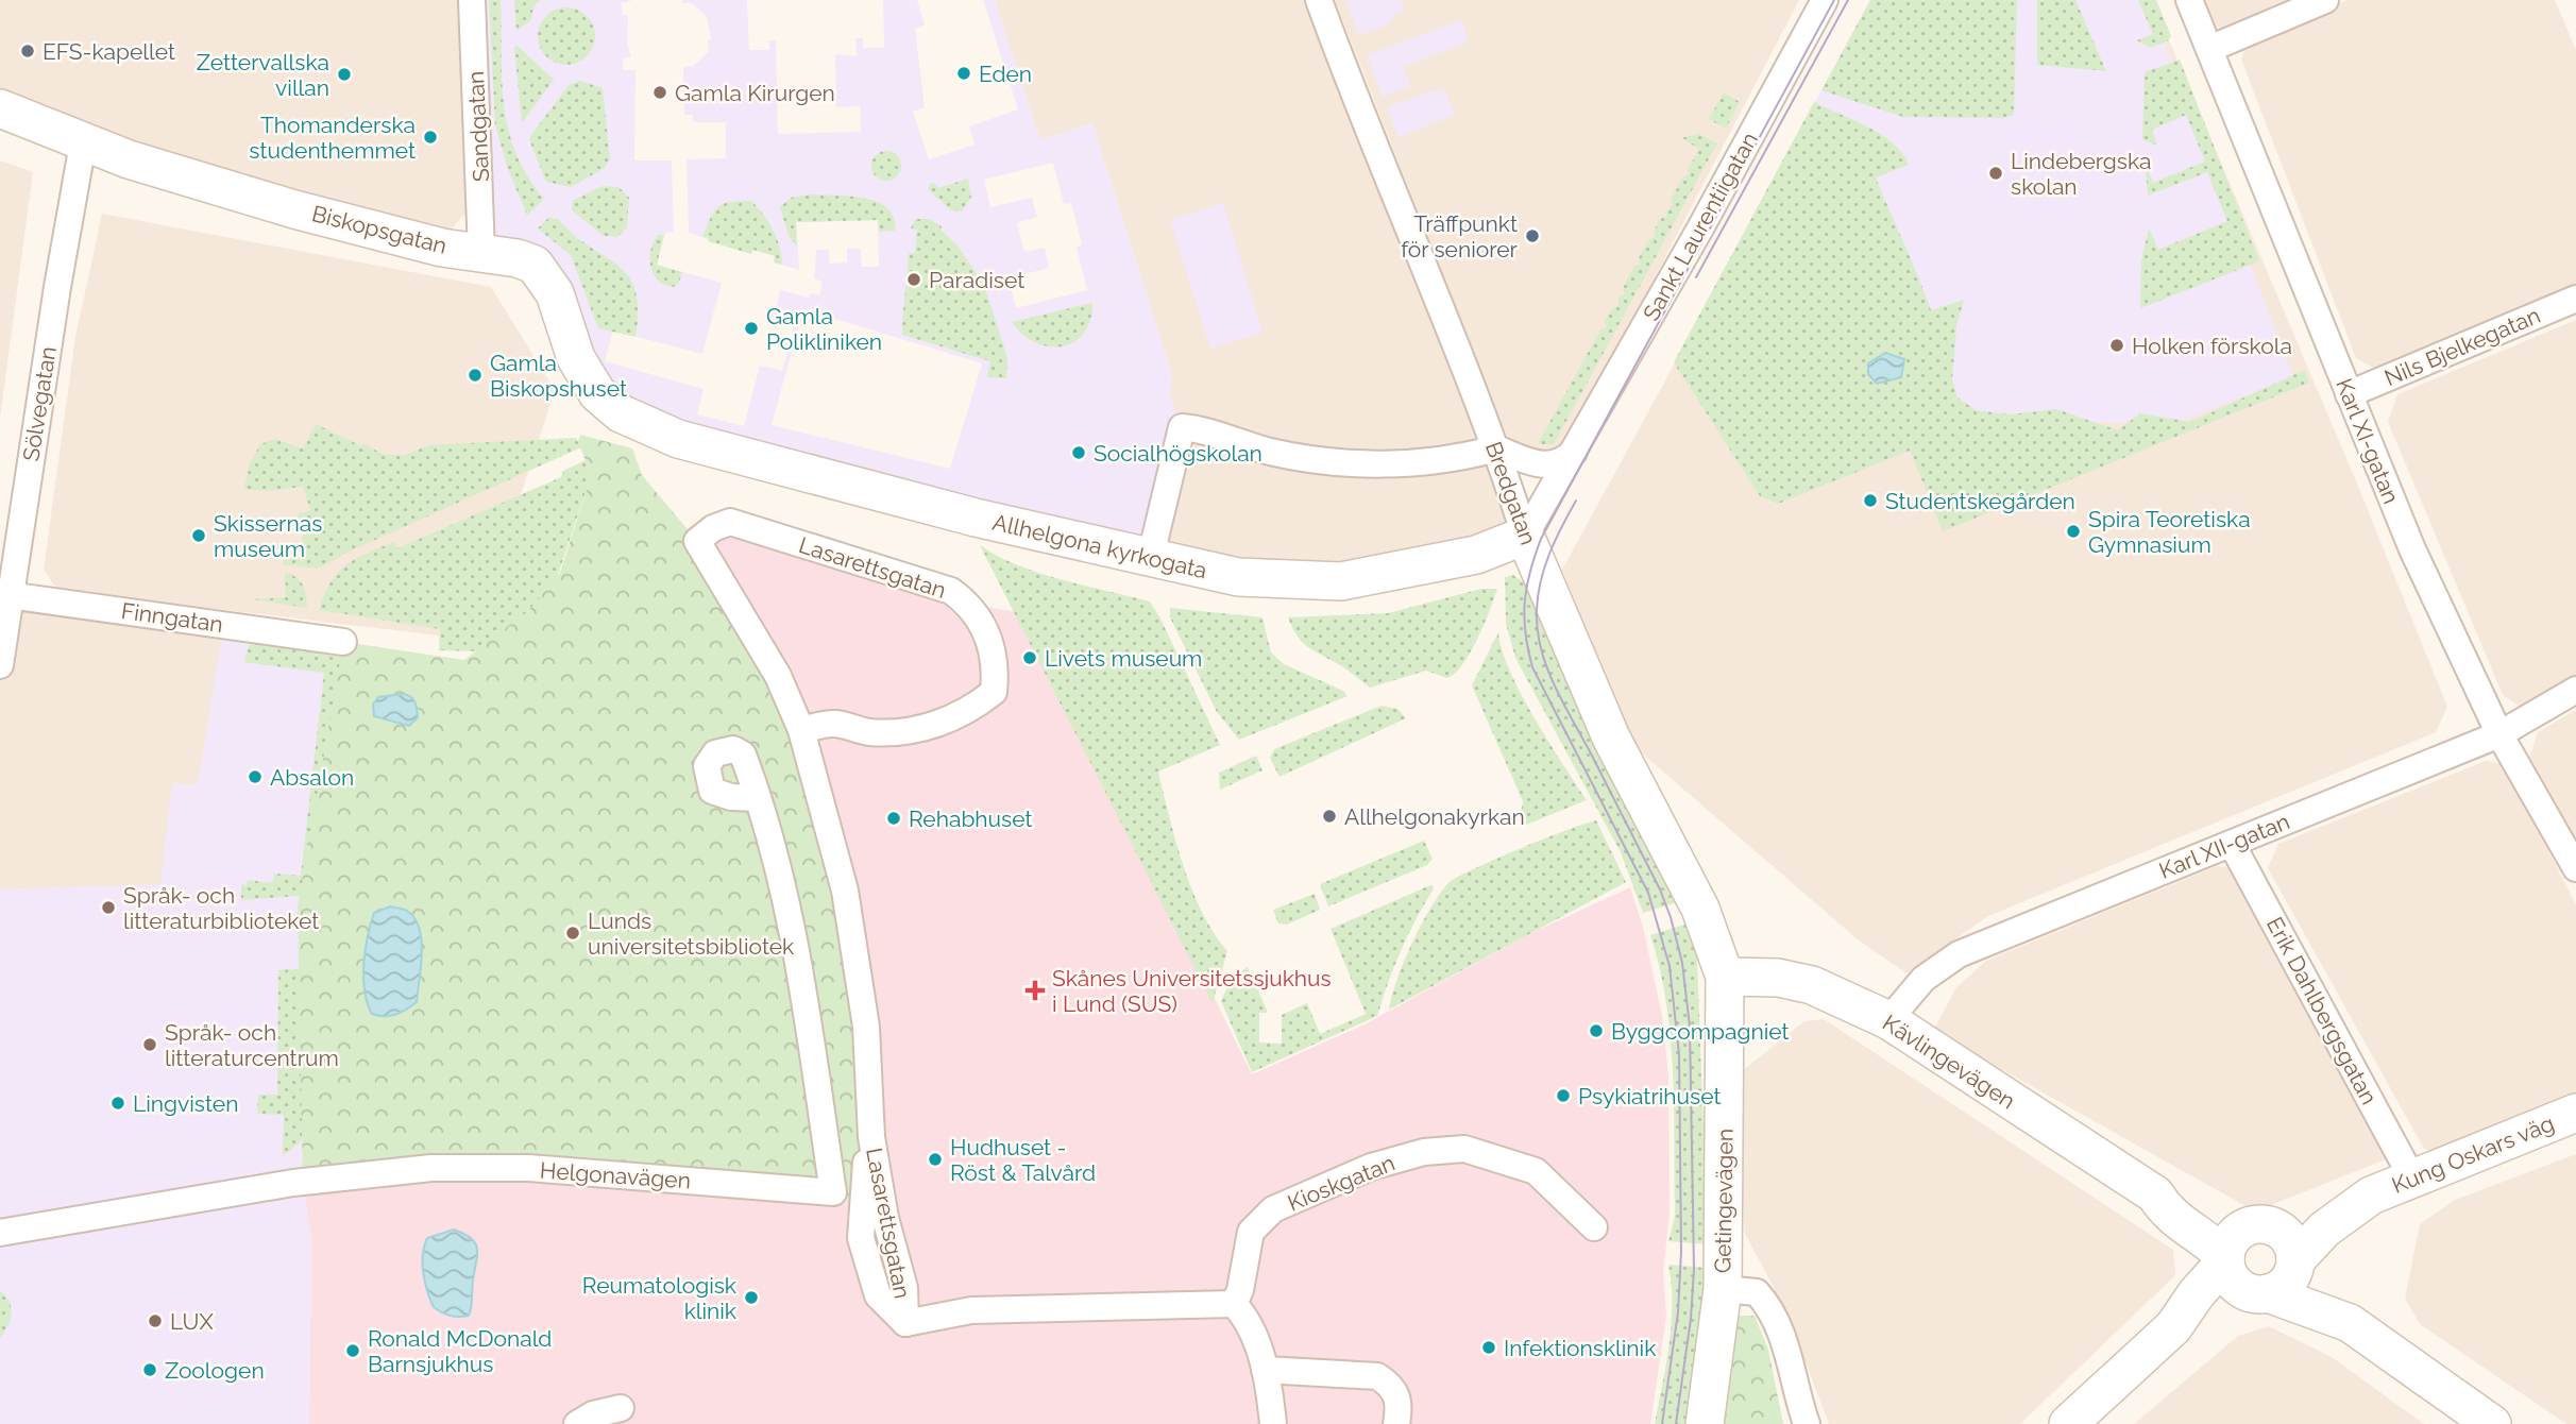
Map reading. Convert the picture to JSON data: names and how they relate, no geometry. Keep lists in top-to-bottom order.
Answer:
{
  "streets": {
    "street": [
      "Sandgatan",
      "Sankt Laurentiigatan",
      "Biskopsgatan",
      "Nils Bjelkegatan",
      "Sölvegatan",
      "Karl XI-gatan",
      "Bredgatan",
      "Allhelgona kyrkogata",
      "Lasarettsgatan",
      "Finngatan",
      "Karl XII-gatan",
      "Erik Dahlbergsgatan",
      "Kävlingevägen",
      "Kung Oskars väg",
      "Helgonavägen",
      "Kioskgatan",
      "Getingevägen"
    ]
  },
  "crossings": [
    ["Sandgatan", "Biskopsgatan"],
    ["Sankt Laurentiigatan", "Bredgatan"],
    ["Sankt Laurentiigatan", "Allhelgona kyrkogata"],
    ["Biskopsgatan", "Sölvegatan"],
    ["Biskopsgatan", "Allhelgona kyrkogata"],
    ["Nils Bjelkegatan", "Karl XI-gatan"],
    ["Sölvegatan", "Finngatan"],
    ["Karl XI-gatan", "Karl XII-gatan"],
    ["Bredgatan", "Allhelgona kyrkogata"],
    ["Bredgatan", "Kävlingevägen"],
    ["Bredgatan", "Getingevägen"],
    ["Lasarettsgatan", "Kioskgatan"],
    ["Karl XII-gatan", "Erik Dahlbergsgatan"],
    ["Karl XII-gatan", "Kävlingevägen"],
    ["Erik Dahlbergsgatan", "Kung Oskars väg"],
    ["Kävlingevägen", "Kung Oskars väg"],
    ["Kävlingevägen", "Getingevägen"]
  ],
  "places": {
    "other": [
      "EFS-kapellet",
      "Eden",
      "Zettervallska villan",
      "Gamla Kirurgen",
      "Thomanderska studenthemmet",
      "Lindebergska skolan",
      "Träffpunkt för seniorer",
      "Paradiset",
      "Gamla Polikliniken",
      "Holken förskola",
      "Gamla Biskopshuset",
      "Socialhögskolan",
      "Studentskegården",
      "Spira Teoretiska Gymnasium",
      "Skissernas museum",
      "Livets museum",
      "Absalon",
      "Allhelgonakyrkan",
      "Rehabhuset",
      "Språk- och litteraturbiblioteket",
      "Lunds universitetsbibliotek",
      "Byggcompagniet",
      "Språk- och litteraturcentrum",
      "Psykiatrihuset",
      "Lingvisten",
      "Hudhuset - Röst & Talvård",
      "Reumatologisk klinik",
      "LUX",
      "Infektionsklinik",
      "Ronald McDonald Barnsjukhus",
      "Zoologen"
    ],
    "health": ["Skånes Universitetssjukhus i Lund (SUS)"]
  }
}
